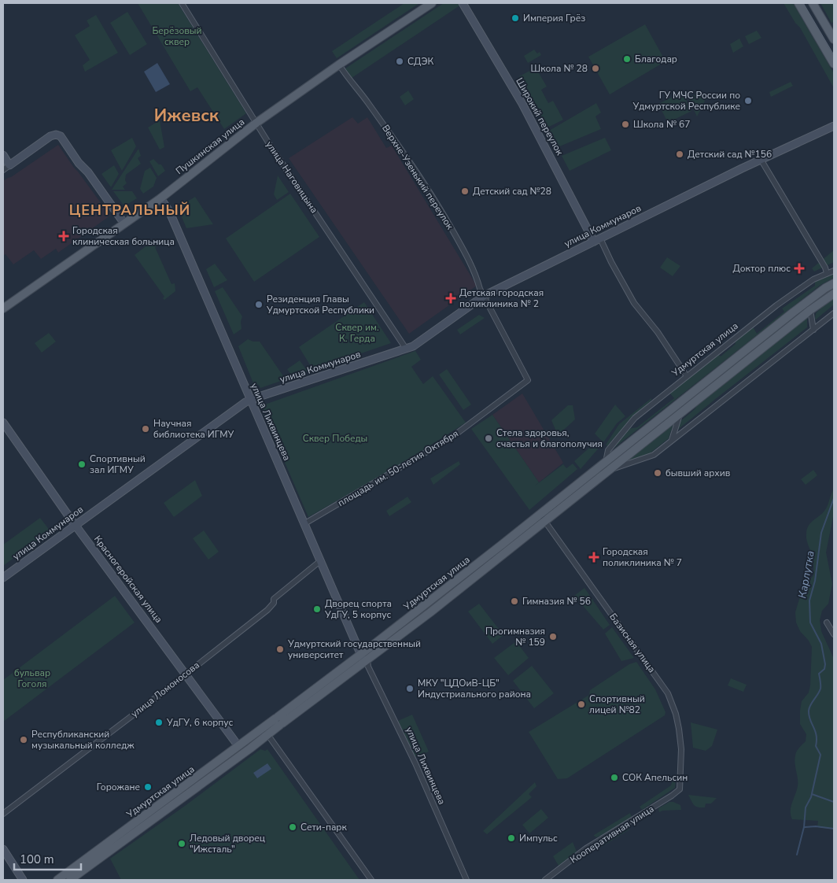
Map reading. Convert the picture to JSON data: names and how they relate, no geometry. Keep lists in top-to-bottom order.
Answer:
{
  "streets": {
    "main road": ["Пушкинская улица", "Удмуртская улица"],
    "street": [
      "Широкий переулок",
      "улица Наговицына",
      "Верхне-Узенький переулок",
      "улица Коммунаров",
      "улица Лихвинцева",
      "площадь им. 50-летия Октября",
      "Красногеройская улица",
      "Базисная улица",
      "улица Ломоносова",
      "Кооперативная улица"
    ]
  },
  "crossings": [
    ["Широкий переулок", "улица Коммунаров"],
    ["Широкий переулок", "Удмуртская улица"],
    ["Пушкинская улица", "улица Наговицына"],
    ["Пушкинская улица", "Верхне-Узенький переулок"],
    ["Пушкинская улица", "улица Лихвинцева"],
    ["улица Наговицына", "улица Коммунаров"],
    ["Верхне-Узенький переулок", "улица Коммунаров"],
    ["Верхне-Узенький переулок", "площадь им. 50-летия Октября"],
    ["улица Коммунаров", "улица Лихвинцева"],
    ["улица Коммунаров", "Красногеройская улица"],
    ["Удмуртская улица", "улица Лихвинцева"],
    ["Удмуртская улица", "Красногеройская улица"],
    ["Удмуртская улица", "Базисная улица"],
    ["улица Лихвинцева", "площадь им. 50-летия Октября"],
    ["улица Лихвинцева", "улица Ломоносова"],
    ["Красногеройская улица", "улица Ломоносова"],
    ["Базисная улица", "Кооперативная улица"]
  ],
  "districts": ["Ижевск", "ЦЕНТРАЛЬНЫЙ"],
  "water": ["Карлутка"],
  "parks": [
    "Берёзовый сквер",
    "Сквер им. К. Герда",
    "Сквер Победы",
    "бульвар Гоголя"
  ],
  "places": {
    "other": [
      "Империя Грёз",
      "Благодар",
      "СДЭК",
      "Школа № 28",
      "ГУ МЧС России по Удмуртской Республике",
      "Школа № 67",
      "Детский сад №156",
      "Детский сад №28",
      "Резиденция Главы Удмуртской Республики",
      "Научная библиотека ИГМУ",
      "Стела здоровья, счастья и благополучия",
      "Спортивный зал ИГМУ",
      "бывший архив",
      "Гимназия № 56",
      "Дворец спорта УдГУ, 5 корпус",
      "Прогимназия № 159",
      "Удмуртский государственный университет",
      "МКУ \"ЦДОиВ-ЦБ\" Индустриального района",
      "Спортивный лицей №82",
      "УдГУ, 6 корпус",
      "Республиканский музыкальный колледж",
      "СОК Апельсин",
      "Горожане",
      "Сети-парк",
      "Импульс",
      "Ледовый дворец \"Ижсталь\""
    ],
    "health": [
      "Городская клиническая больница",
      "Доктор плюс",
      "Детская городская поликлиника № 2",
      "Городская поликлиника № 7"
    ]
  },
  "scale_bar": "100 m"
}
